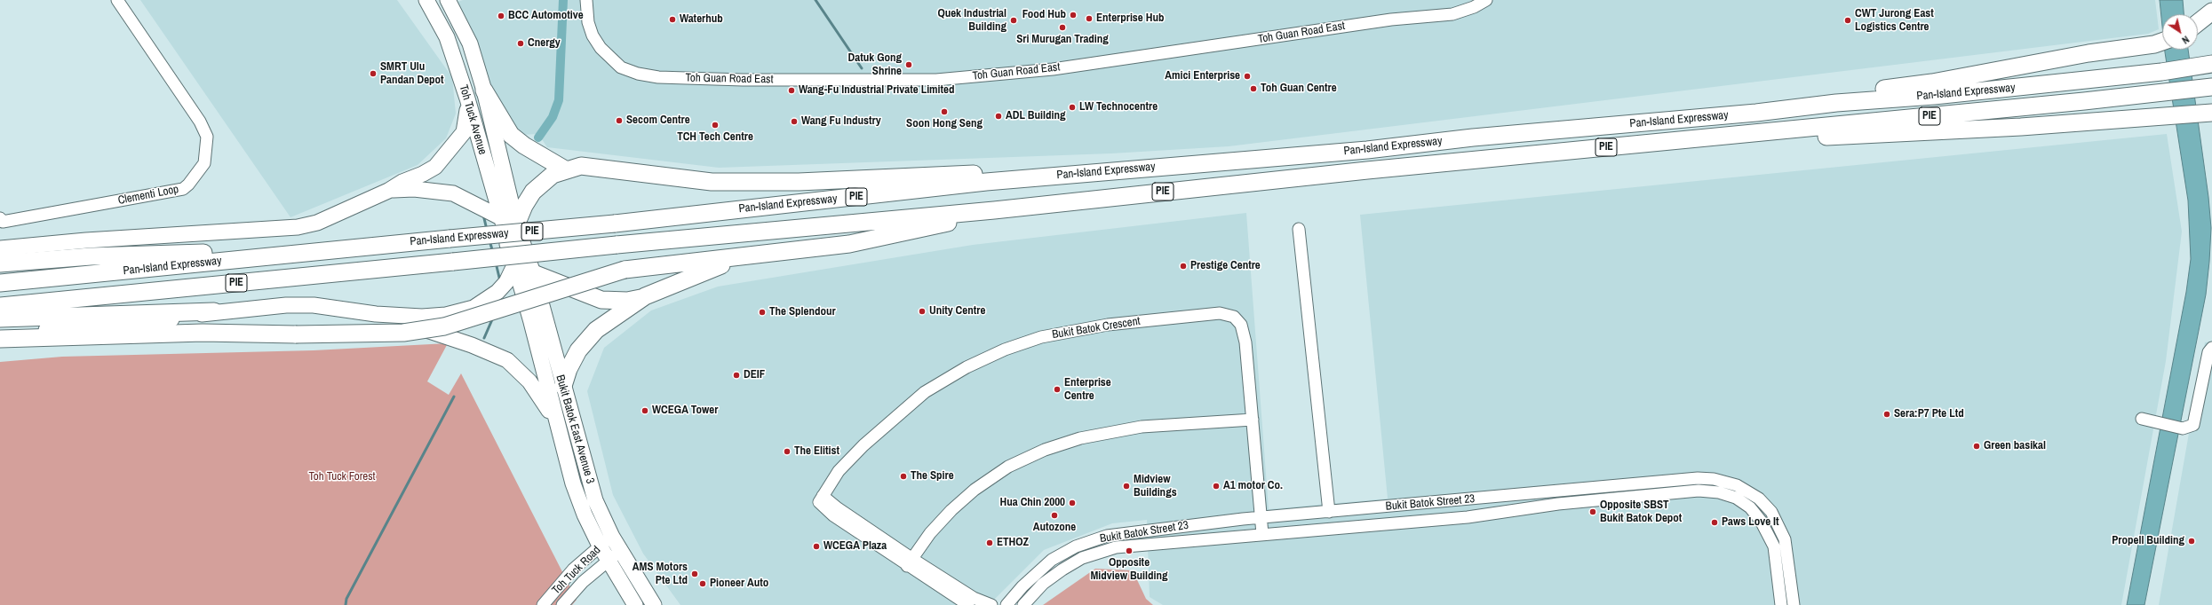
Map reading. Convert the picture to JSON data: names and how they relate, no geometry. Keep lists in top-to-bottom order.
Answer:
{
  "streets": {
    "highway": ["Pan-Island Expressway", "PIE"],
    "main road": ["Toh Tuck Avenue", "Bukit Batok East Avenue 3"],
    "street": [
      "Toh Guan Road East",
      "Clementi Loop",
      "Bukit Batok Crescent",
      "Bukit Batok Street 23",
      "Toh Tuck Road"
    ]
  },
  "crossings": [
    ["Toh Tuck Avenue", "Bukit Batok East Avenue 3"],
    ["Bukit Batok Crescent", "Bukit Batok Street 23"],
    ["Bukit Batok East Avenue 3", "Toh Tuck Road"]
  ],
  "parks": ["Toh Tuck Forest"],
  "places": [
    "Food Hub",
    "BCC Automotive",
    "Enterprise Hub",
    "Waterhub",
    "Quek Industrial Building",
    "CWT Jurong East Logistics Centre",
    "Sri Murugan Trading",
    "Cnergy",
    "Datuk Gong Shrine",
    "SMRT Ulu Pandan Depot",
    "Amici Enterprise",
    "Toh Guan Centre",
    "Wang-Fu Industrial Private Limited",
    "LW Technocentre",
    "Soon Hong Seng",
    "ADL Building",
    "Secom Centre",
    "Wang Fu Industry",
    "TCH Tech Centre",
    "Prestige Centre",
    "Unity Centre",
    "The Splendour",
    "DEIF",
    "Enterprise Centre",
    "WCEGA Tower",
    "Sera:P7 Pte Ltd",
    "Green basikal",
    "The Elitist",
    "The Spire",
    "Midview Buildings",
    "A1 motor Co.",
    "Hua Chin 2000",
    "Opposite SBST Bukit Batok Depot",
    "Autozone",
    "Paws Love It",
    "Propell Building",
    "ETHOZ",
    "WCEGA Plaza",
    "Opposite Midview Building",
    "AMS Motors Pte Ltd",
    "Pioneer Auto"
  ],
  "north": "bottom right"
}
